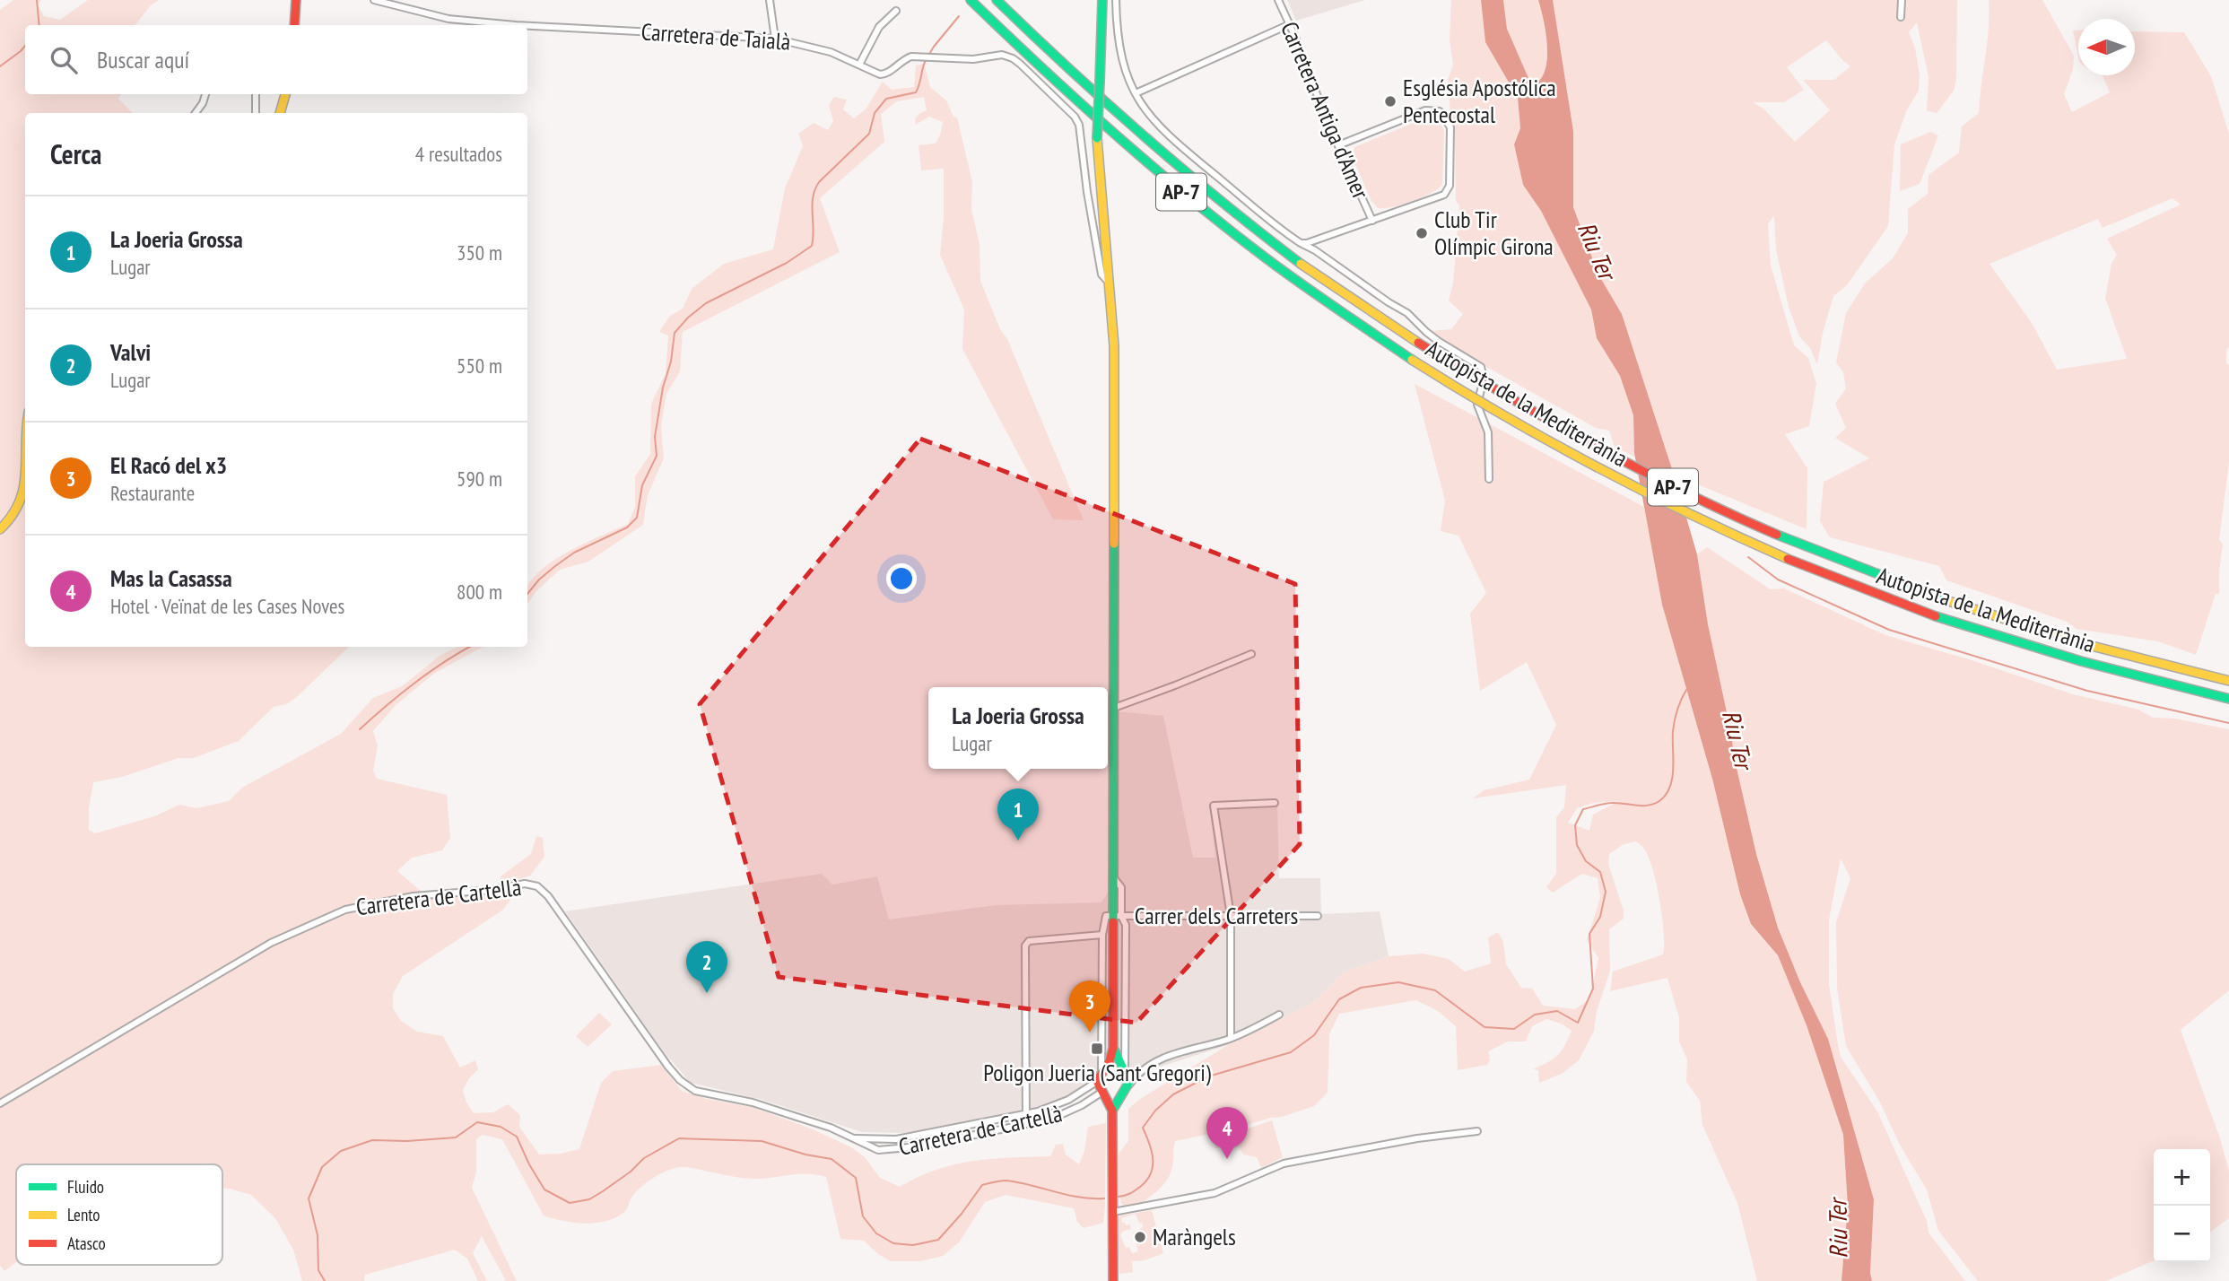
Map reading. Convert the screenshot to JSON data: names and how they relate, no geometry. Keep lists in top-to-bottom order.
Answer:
{
  "streets": {
    "main road": ["AP-7", "Autopista de la Mediterrània"],
    "street": [
      "Carretera de Taialà",
      "Carretera Antiga d'Amer",
      "Carretera de Cartellà",
      "Carrer dels Carreters"
    ]
  },
  "water": ["Riu Ter"],
  "places": {
    "other": ["Església Apostólica Pentecostal", "Club Tir Olímpic Girona", "Maràngels"],
    "transit": ["Poligon Jueria (Sant Gregori)"]
  },
  "legend": ["Fluido", "Lento", "Atasco"],
  "north": "left",
  "page": {
    "search": "Buscar aquí",
    "heading": ["Cerca", "4 resultados"],
    "list": [
      {
        "mark": "1",
        "name": "La Joeria Grossa",
        "note": "Lugar",
        "value": "350 m"
      },
      {
        "mark": "2",
        "name": "Valvi",
        "note": "Lugar",
        "value": "550 m"
      },
      {
        "mark": "3",
        "name": "El Racó del x3",
        "note": "Restaurante",
        "value": "590 m"
      },
      {
        "mark": "4",
        "name": "Mas la Casassa",
        "note": "Hotel · Veïnat de les Cases Noves",
        "value": "800 m"
      }
    ],
    "popup": ["La Joeria Grossa", "Lugar"],
    "pins": [
      "1",
      "2",
      "3",
      "4"
    ],
    "map_buttons": ["+", "−"]
  }
}
